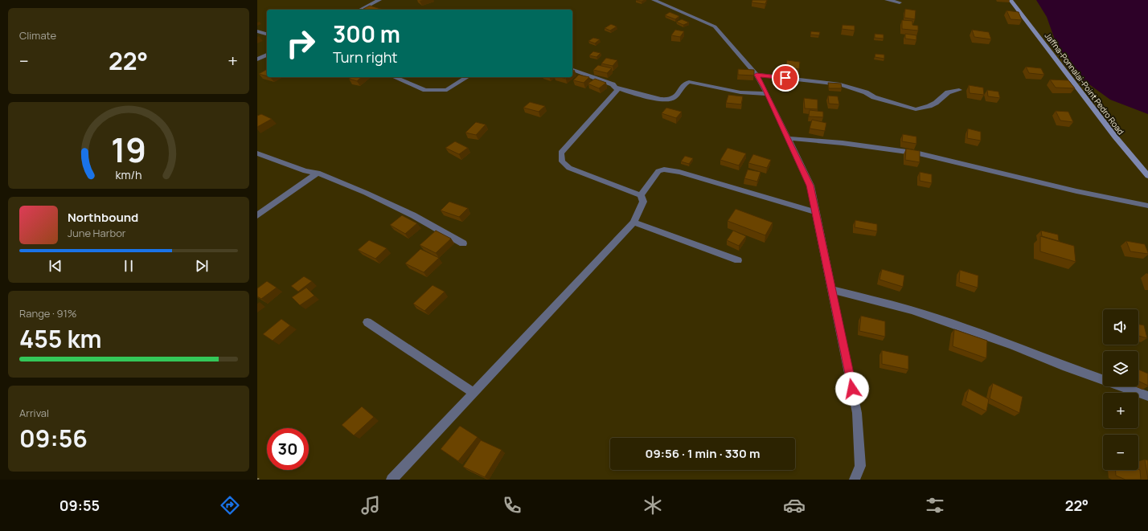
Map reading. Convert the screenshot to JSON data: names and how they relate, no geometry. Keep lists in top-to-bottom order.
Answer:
{
  "streets": {
    "main road": ["Jaffna-Ponnalai-Point Pedro Road"]
  },
  "page": {
    "tile": [
      "Climate",
      ["Range · 91%", "455 km"],
      ["Arrival", "09:56"]
    ],
    "turn": ["300 m", "Turn right"],
    "heat": ["−", "22°", "+"],
    "song": ["Northbound", "June Harbor"],
    "map_buttons": ["+", "−"],
    "limit": "30",
    "trip": "09:56 · 1 min · 330 m",
    "tabs": ["09:55", "22°"],
    "gauge": ["19", "km/h"]
  }
}
